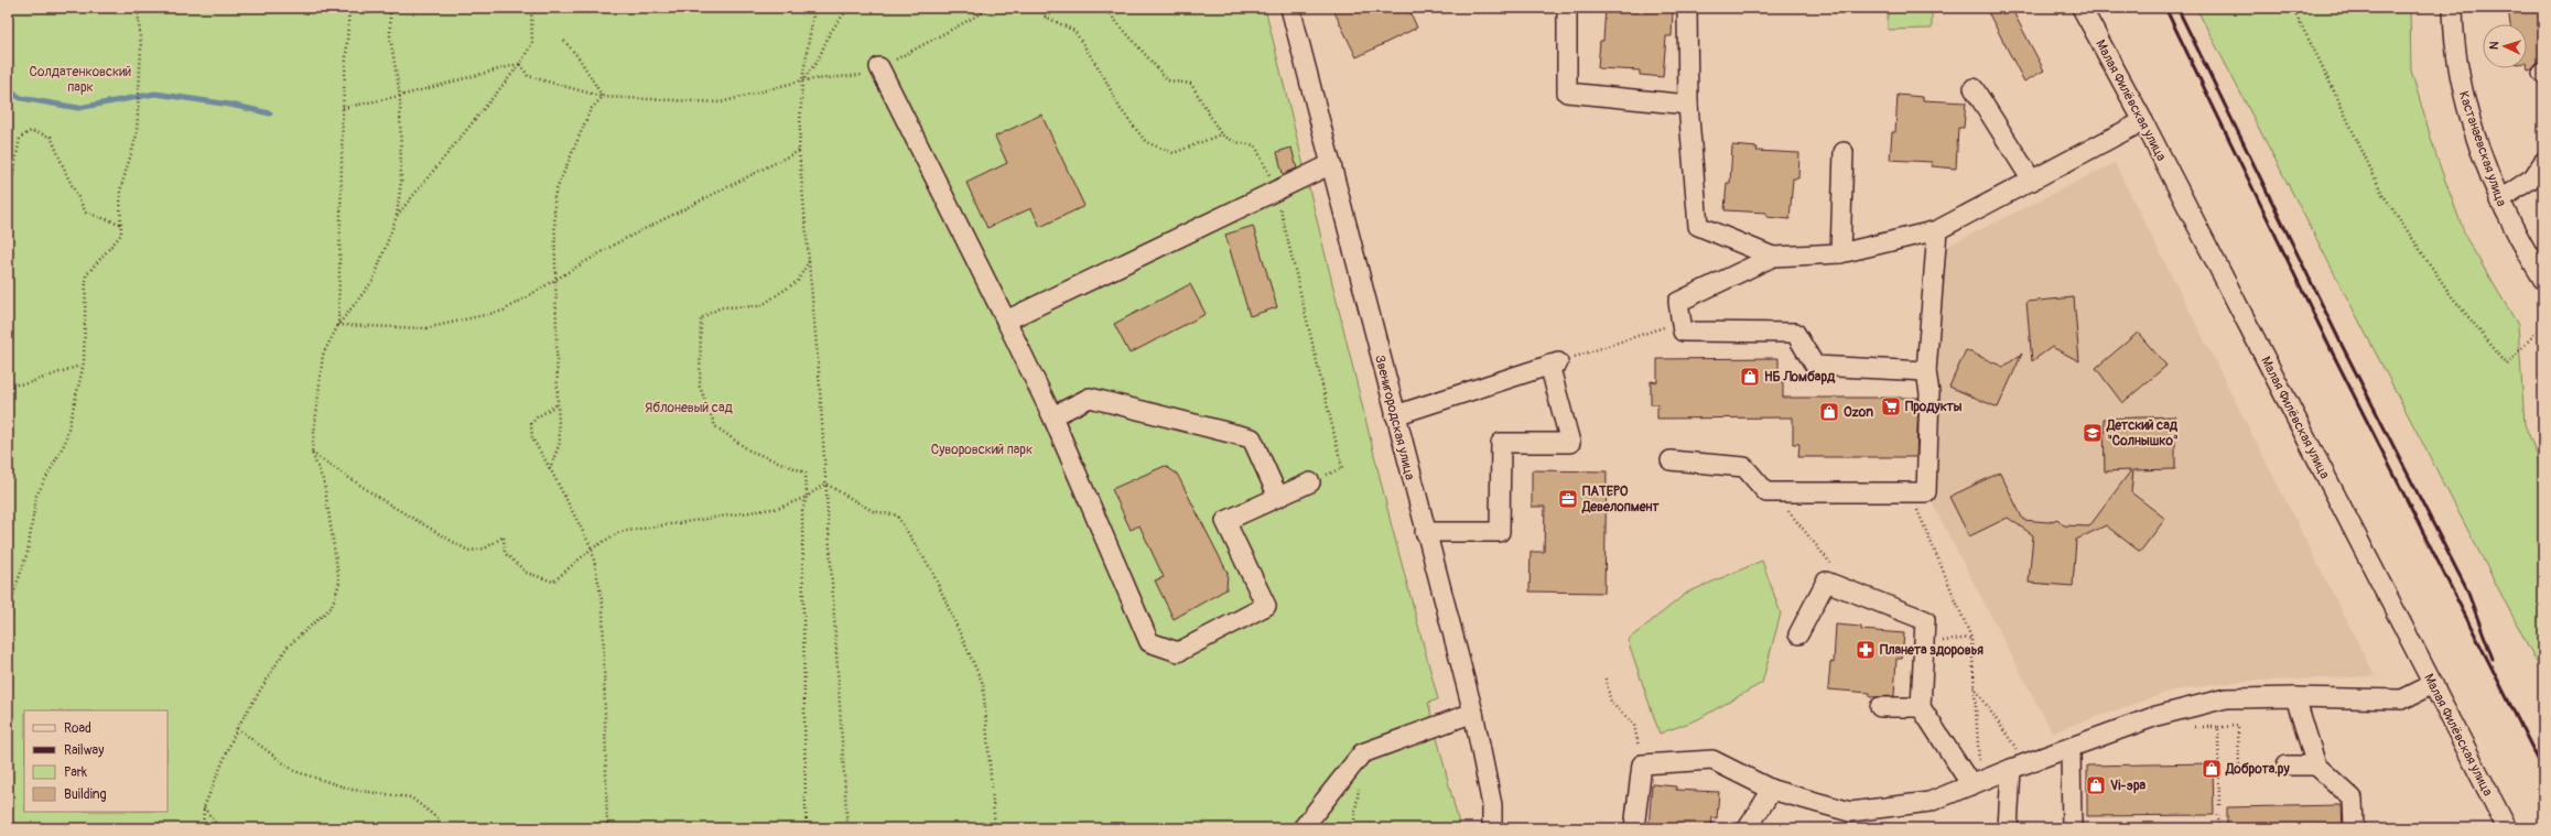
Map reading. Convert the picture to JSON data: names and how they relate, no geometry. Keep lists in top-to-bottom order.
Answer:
{
  "streets": {
    "street": ["Малая Филёвская улица", "Кастанаевская улица", "Звенигородская улица"]
  },
  "parks": ["Солдатенковский парк", "Яблоневый сад", "Суворовский парк"],
  "places": {
    "shop": [
      "НБ Ломбард",
      "Ozon",
      "Доброта.ру",
      "Vi-эра"
    ],
    "supermarket": ["Продукты"],
    "school or university": ["Детский сад \"Солнышко\""],
    "office": ["ПАТЕРО Девелопмент"],
    "pharmacy": ["Планета здоровья"]
  },
  "legend": [
    "Road",
    "Railway",
    "Park",
    "Building"
  ],
  "north": "left"
}
